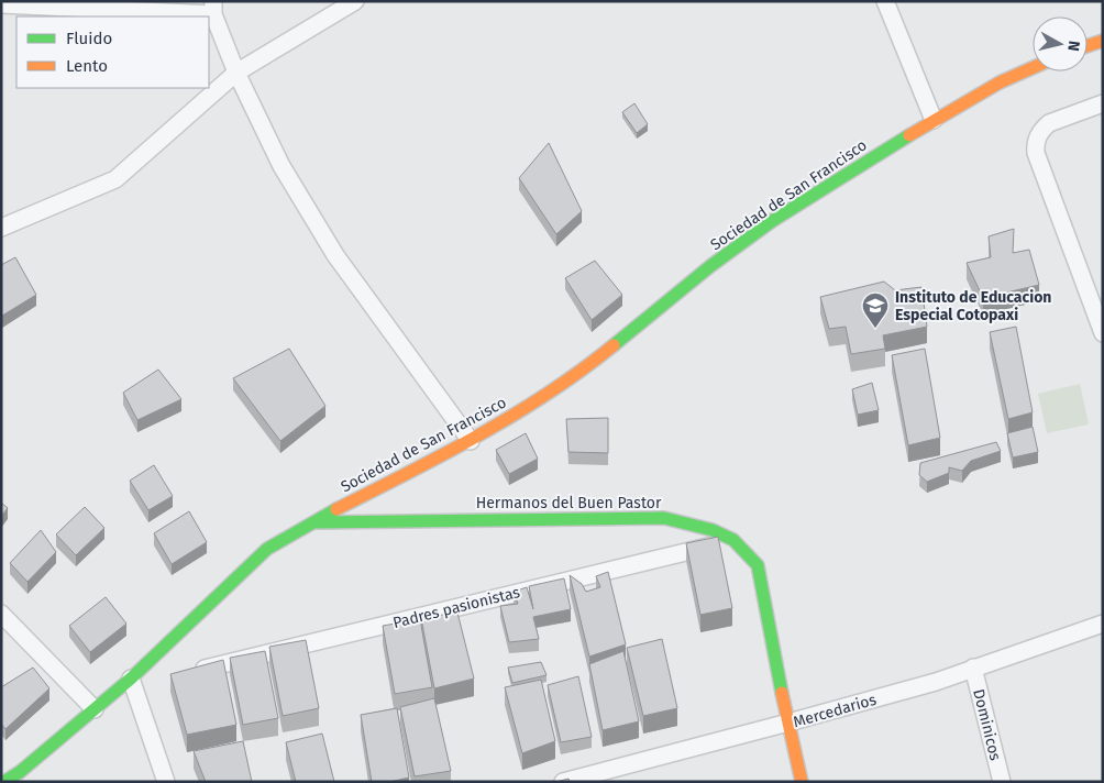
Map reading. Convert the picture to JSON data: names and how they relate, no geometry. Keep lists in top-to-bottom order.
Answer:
{
  "streets": {
    "street": [
      "Sociedad de San Francisco",
      "Hermanos del Buen Pastor",
      "Padres pasionistas",
      "Mercedarios",
      "Dominicos"
    ]
  },
  "crossings": [
    ["Sociedad de San Francisco", "Hermanos del Buen Pastor"],
    ["Hermanos del Buen Pastor", "Padres pasionistas"],
    ["Hermanos del Buen Pastor", "Mercedarios"],
    ["Mercedarios", "Dominicos"]
  ],
  "places": {
    "school or university": ["Instituto de Educacion Especial Cotopaxi"]
  },
  "legend": ["Fluido", "Lento"],
  "north": "right"
}
